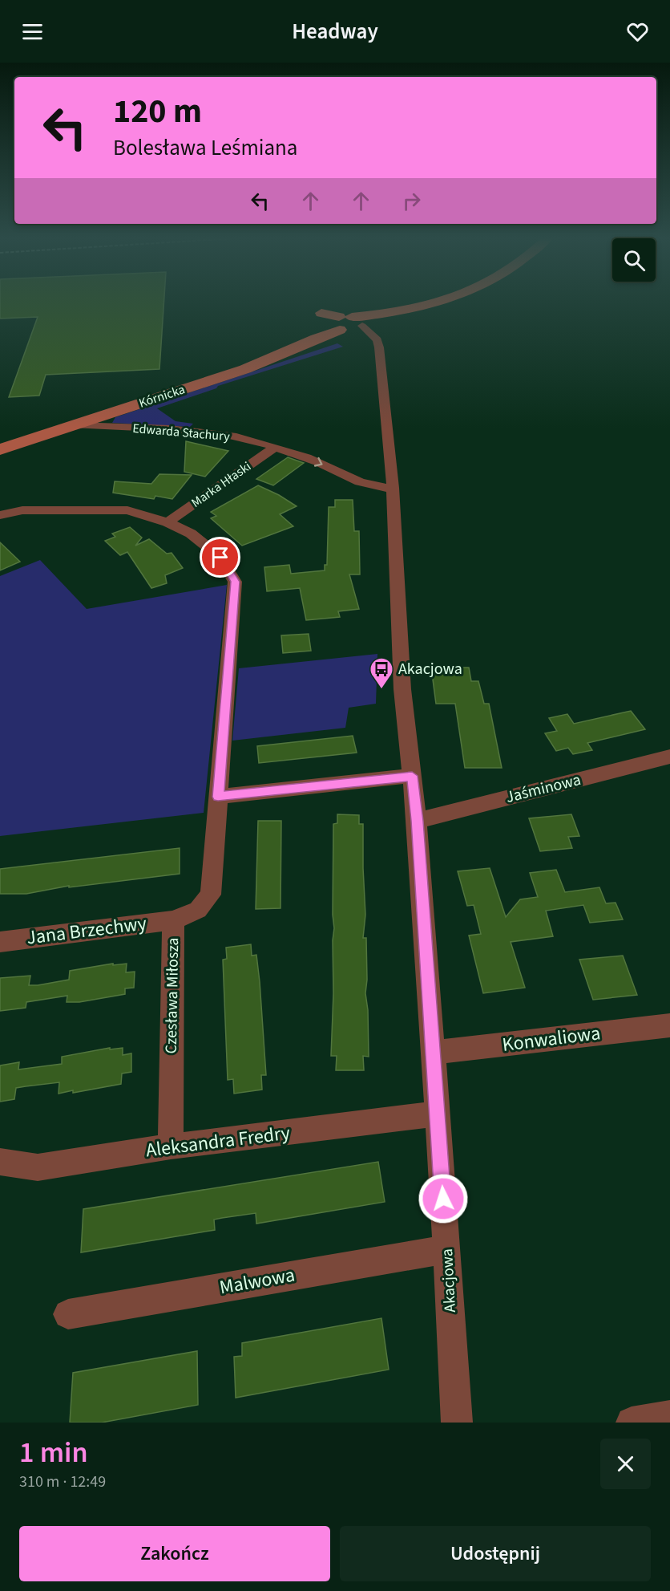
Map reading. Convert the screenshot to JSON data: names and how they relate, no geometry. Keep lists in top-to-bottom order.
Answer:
{
  "streets": {
    "street": [
      "Kórnicka",
      "Edwarda Stachury",
      "Marka Hłaski",
      "Jaśminowa",
      "Jana Brzechwy",
      "Czesława Miłosza",
      "Konwaliowa",
      "Aleksandra Fredry",
      "Akacjowa",
      "Malwowa"
    ]
  },
  "crossings": [
    ["Kórnicka", "Edwarda Stachury"],
    ["Kórnicka", "Akacjowa"],
    ["Edwarda Stachury", "Marka Hłaski"],
    ["Edwarda Stachury", "Akacjowa"],
    ["Marka Hłaski", "Czesława Miłosza"],
    ["Jaśminowa", "Akacjowa"],
    ["Jana Brzechwy", "Czesława Miłosza"],
    ["Czesława Miłosza", "Aleksandra Fredry"],
    ["Konwaliowa", "Akacjowa"],
    ["Aleksandra Fredry", "Akacjowa"],
    ["Akacjowa", "Malwowa"]
  ],
  "one_way": ["Edwarda Stachury"],
  "places": {
    "bus stop": ["Akacjowa"]
  },
  "page": {
    "header": "Headway",
    "turn": ["120 m", "Bolesława Leśmiana"],
    "heading": ["1 min", "310 m · 12:49"],
    "buttons": ["Zakończ", "Udostępnij"]
  }
}
